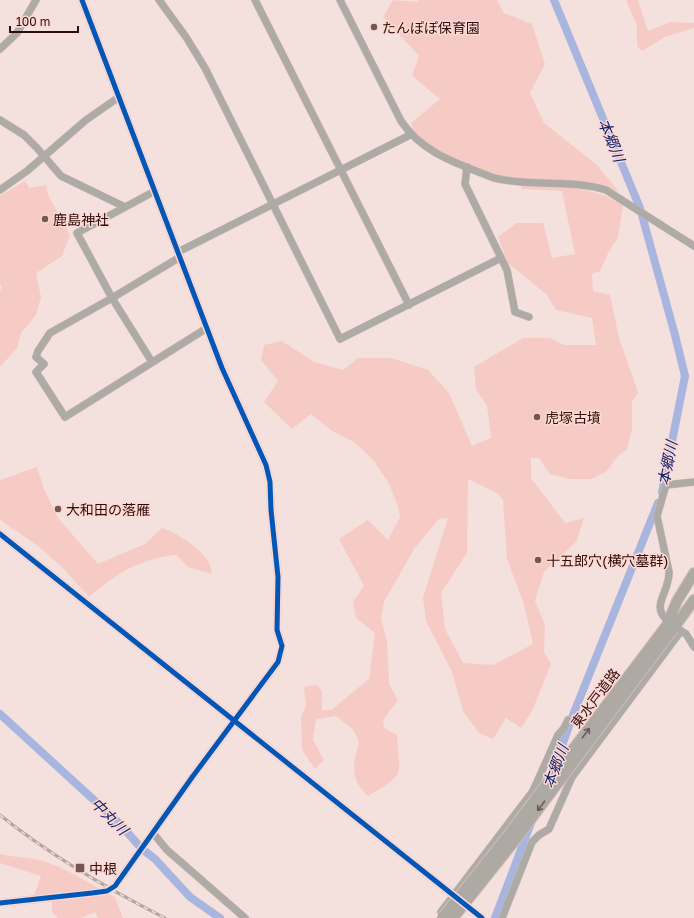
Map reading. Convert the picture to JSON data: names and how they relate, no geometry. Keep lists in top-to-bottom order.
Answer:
{
  "streets": {
    "highway": ["東水戸道路"]
  },
  "water": ["本郷川", "中丸川"],
  "places": {
    "other": [
      "たんぽぽ保育園",
      "鹿島神社",
      "虎塚古墳",
      "大和田の落雁",
      "十五郎穴(横穴墓群)"
    ],
    "transit": ["中根"]
  },
  "scale_bar": "100 m"
}
